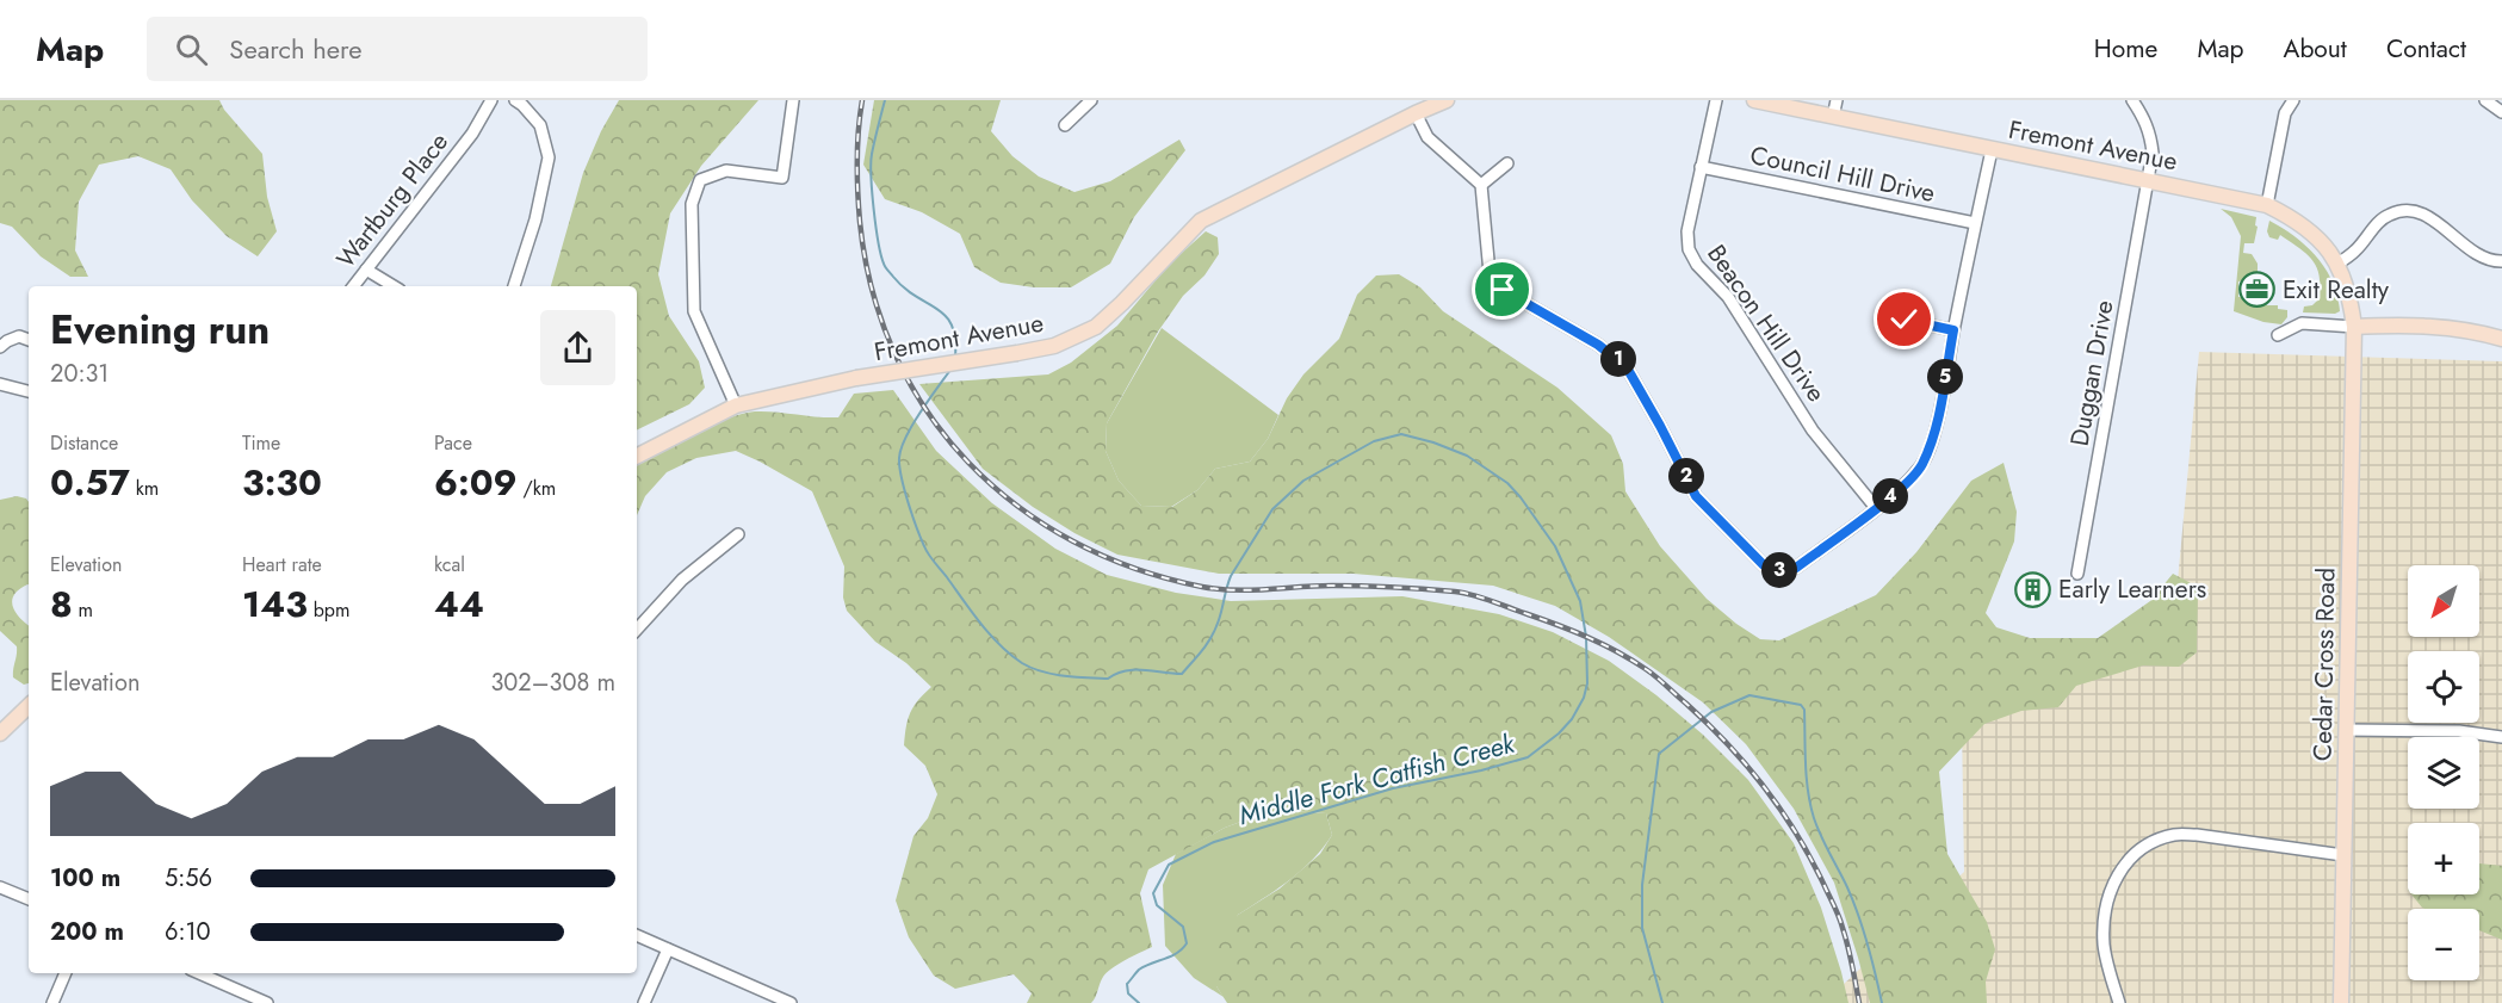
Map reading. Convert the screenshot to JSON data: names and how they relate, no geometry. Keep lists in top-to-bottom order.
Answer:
{
  "streets": {
    "main road": ["Fremont Avenue", "Cedar Cross Road"],
    "street": [
      "Council Hill Drive",
      "Wartburg Place",
      "Beacon Hill Drive",
      "Duggan Drive"
    ]
  },
  "crossings": [
    ["Fremont Avenue", "Duggan Drive"],
    ["Fremont Avenue", "Cedar Cross Road"],
    ["Council Hill Drive", "Beacon Hill Drive"]
  ],
  "water": ["Middle Fork Catfish Creek"],
  "places": {
    "office": ["Exit Realty"],
    "building": ["Early Learners"]
  },
  "north": "bottom left",
  "page": {
    "header": "Map",
    "search": "Search here",
    "nav": [
      "Home",
      "Map",
      "About",
      "Contact"
    ],
    "heading": ["Evening run", "20:31"],
    "pins": [
      "1",
      "5",
      "2",
      "4",
      "3"
    ],
    "stats": [
      ["Distance", "0.57 km"],
      ["Time", "3:30"],
      ["Pace", "6:09 /km"],
      ["Elevation", "8 m"],
      ["Heart rate", "143 bpm"],
      ["kcal", "44"]
    ],
    "map_buttons": ["+", "−"],
    "chart": ["Elevation", "302–308 m"],
    "list": [
      {
        "name": "100 m",
        "note": "5:56"
      },
      {
        "name": "200 m",
        "note": "6:10"
      }
    ]
  }
}
